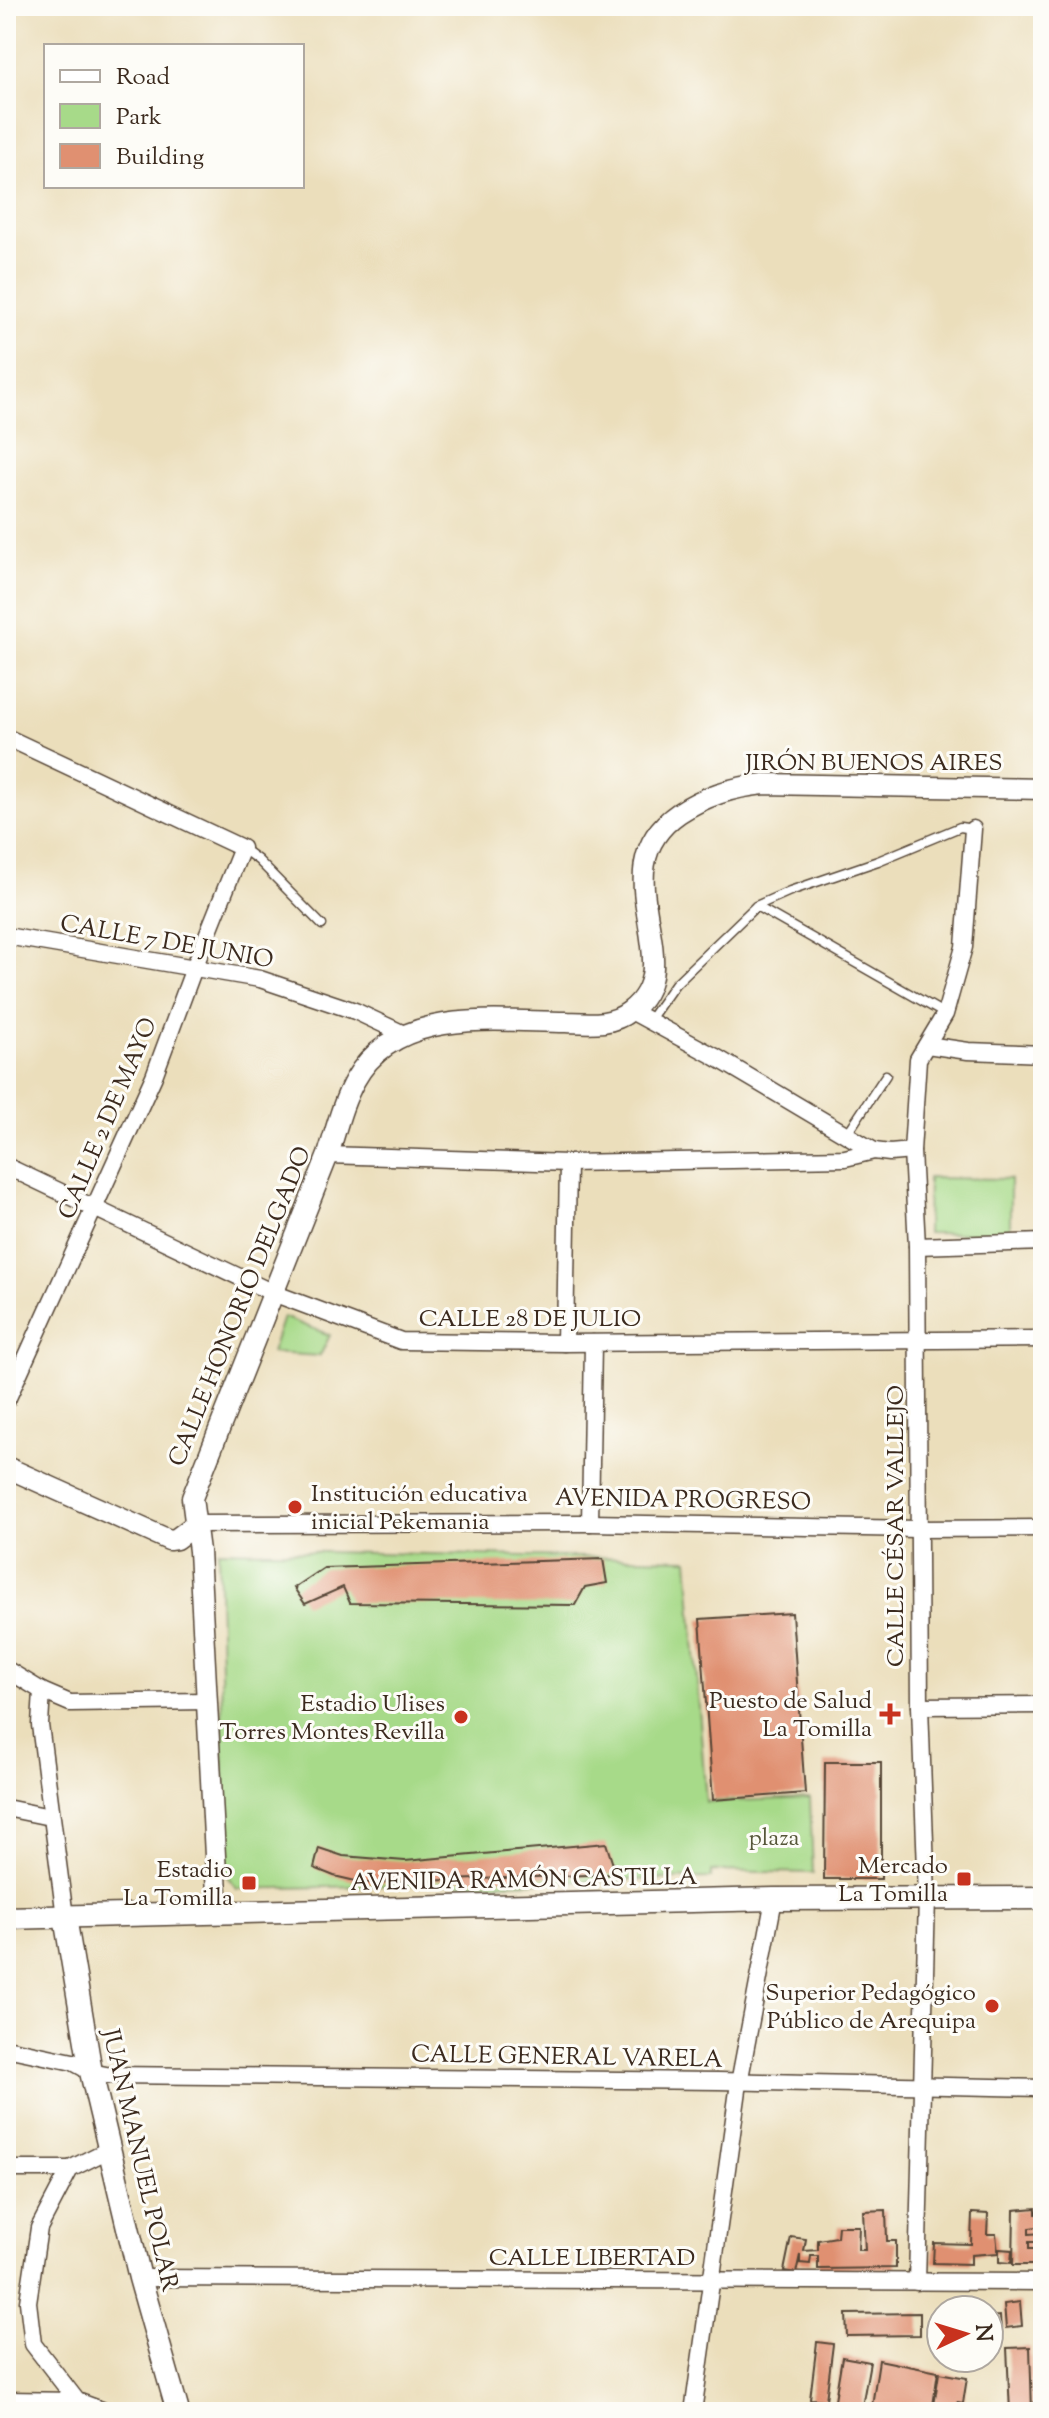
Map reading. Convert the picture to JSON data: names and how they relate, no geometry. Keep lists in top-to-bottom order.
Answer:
{
  "streets": {
    "main road": ["AVENIDA RAMÓN CASTILLA", "JUAN MANUEL POLAR"],
    "street": [
      "JIRÓN BUENOS AIRES",
      "CALLE 7 DE JUNIO",
      "CALLE 2 DE MAYO",
      "CALLE HONORIO DELGADO",
      "CALLE 28 DE JULIO",
      "AVENIDA PROGRESO",
      "CALLE CÉSAR VALLEJO",
      "CALLE GENERAL VARELA",
      "CALLE LIBERTAD"
    ]
  },
  "crossings": [
    ["CALLE 7 DE JUNIO", "CALLE 2 DE MAYO"],
    ["CALLE 7 DE JUNIO", "CALLE HONORIO DELGADO"],
    ["CALLE 2 DE MAYO", "CALLE 28 DE JULIO"],
    ["CALLE HONORIO DELGADO", "CALLE 28 DE JULIO"],
    ["CALLE HONORIO DELGADO", "AVENIDA PROGRESO"],
    ["CALLE HONORIO DELGADO", "AVENIDA RAMÓN CASTILLA"],
    ["CALLE 28 DE JULIO", "CALLE CÉSAR VALLEJO"],
    ["AVENIDA PROGRESO", "CALLE CÉSAR VALLEJO"],
    ["CALLE CÉSAR VALLEJO", "AVENIDA RAMÓN CASTILLA"],
    ["CALLE CÉSAR VALLEJO", "CALLE GENERAL VARELA"],
    ["CALLE CÉSAR VALLEJO", "CALLE LIBERTAD"],
    ["AVENIDA RAMÓN CASTILLA", "JUAN MANUEL POLAR"],
    ["CALLE GENERAL VARELA", "JUAN MANUEL POLAR"],
    ["JUAN MANUEL POLAR", "CALLE LIBERTAD"]
  ],
  "parks": ["plaza"],
  "places": {
    "other": ["Institución educativa inicial Pekemania", "Estadio Ulises Torres Montes Revilla", "Superior Pedagógico Público de Arequipa"],
    "health": ["Puesto de Salud La Tomilla"],
    "transit": ["Mercado La Tomilla", "Estadio La Tomilla"]
  },
  "legend": ["Road", "Park", "Building"],
  "north": "right"
}
